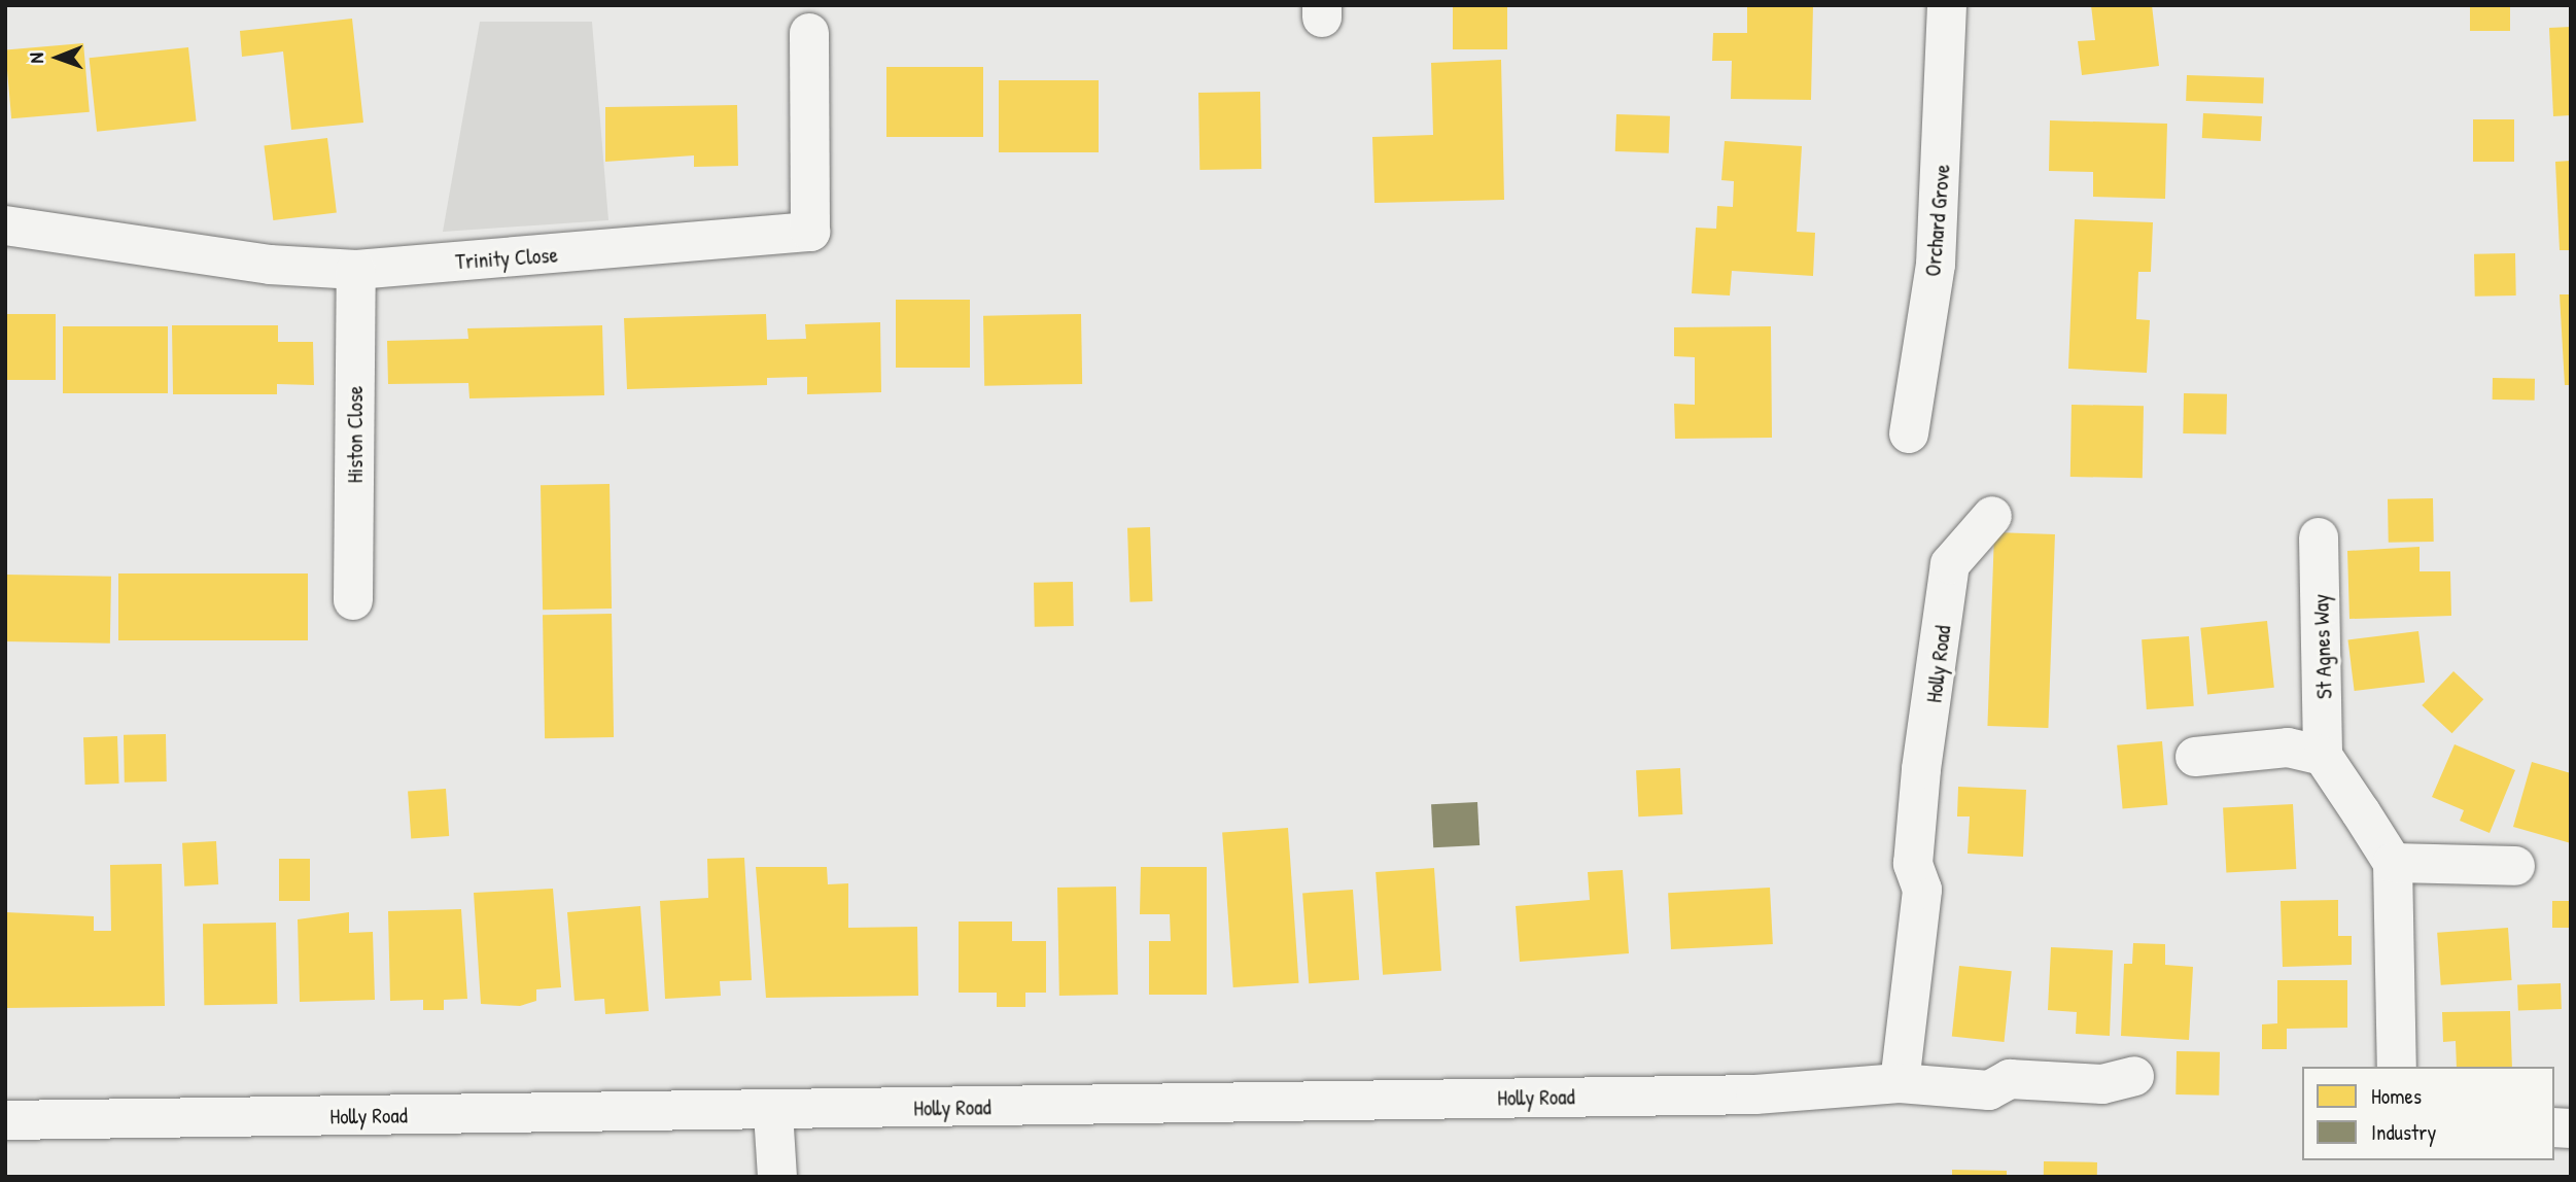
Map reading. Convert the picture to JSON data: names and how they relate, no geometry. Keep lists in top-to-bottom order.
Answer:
{
  "streets": {
    "street": [
      "Orchard Grove",
      "Trinity Close",
      "Histon Close",
      "St Agnes Way",
      "Holly Road"
    ]
  },
  "crossings": [
    ["Trinity Close", "Histon Close"]
  ],
  "legend": ["Homes", "Industry"],
  "north": "left"
}
